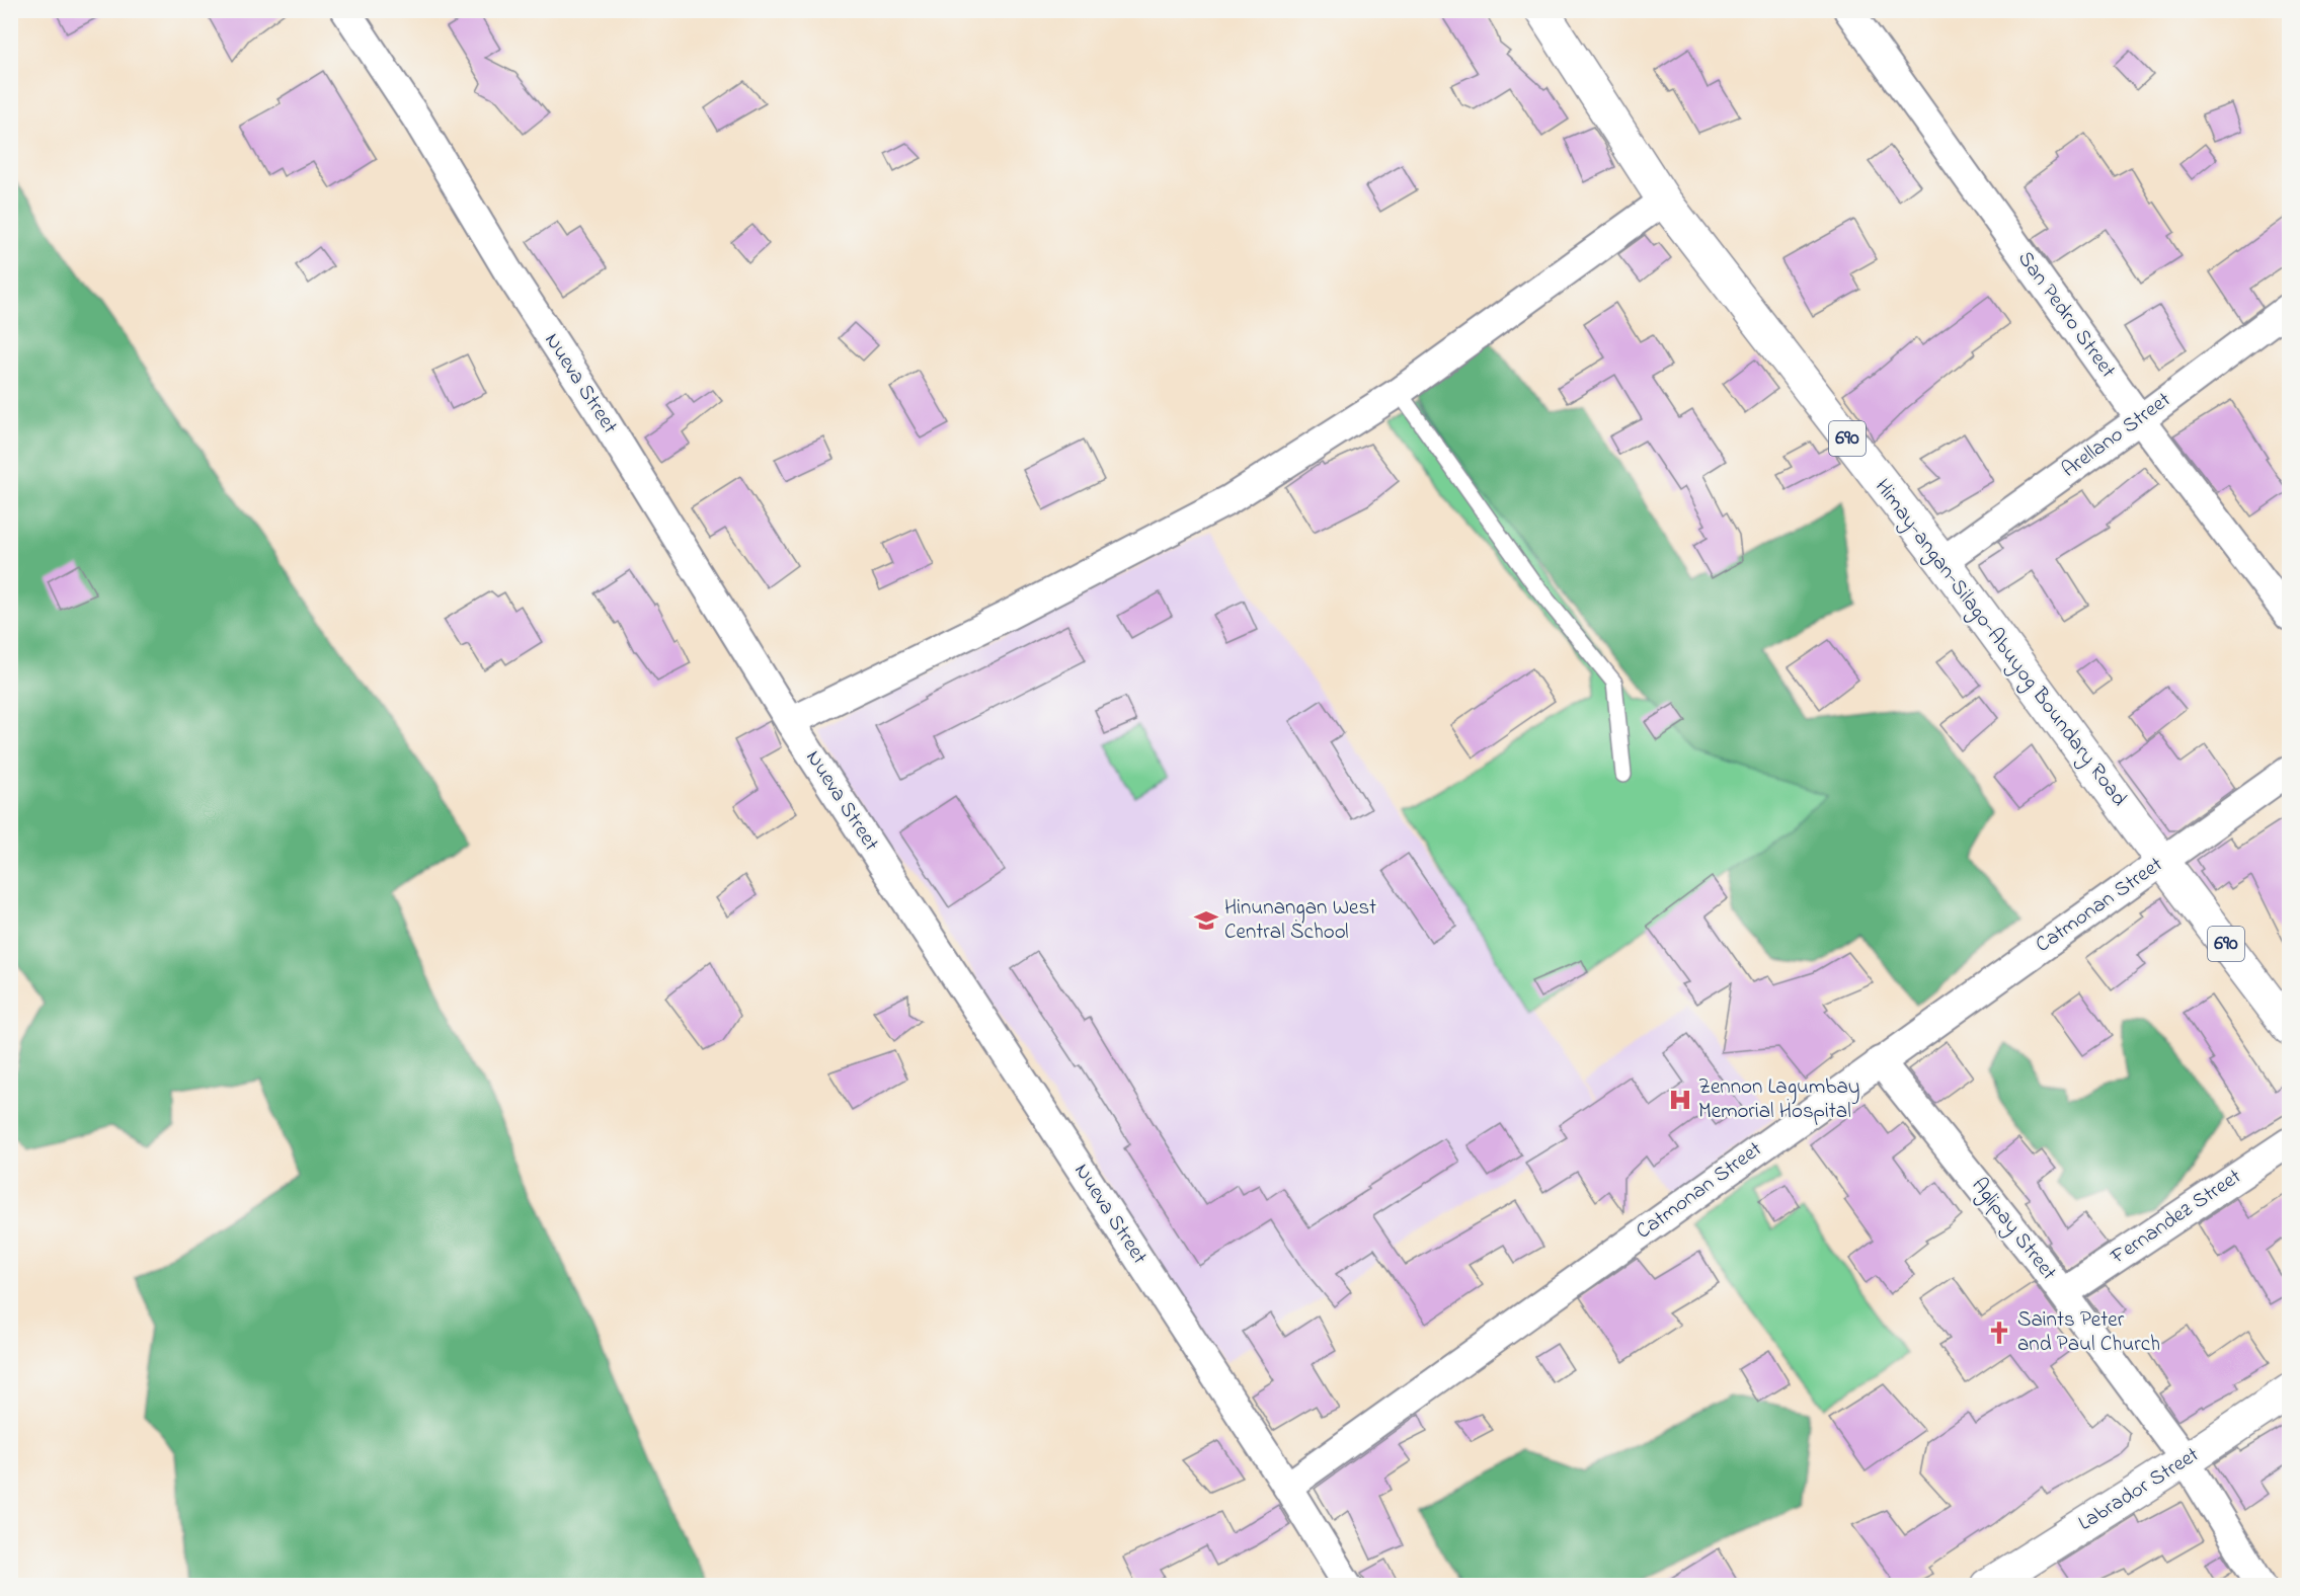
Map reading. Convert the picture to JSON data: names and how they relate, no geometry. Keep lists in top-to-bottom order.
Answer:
{
  "streets": {
    "main road": ["690", "Himay-angan-Silago-Abuyog Boundary Road", "Labrador Street"],
    "street": [
      "San Pedro Street",
      "Nueva Street",
      "Arellano Street",
      "Catmonan Street",
      "Fernandez Street",
      "Aglipay Street"
    ]
  },
  "crossings": [
    ["San Pedro Street", "Arellano Street"],
    ["Nueva Street", "Catmonan Street"],
    ["Arellano Street", "Himay-angan-Silago-Abuyog Boundary Road"],
    ["690", "Himay-angan-Silago-Abuyog Boundary Road"],
    ["690", "Catmonan Street"],
    ["Himay-angan-Silago-Abuyog Boundary Road", "Catmonan Street"],
    ["Catmonan Street", "Aglipay Street"],
    ["Fernandez Street", "Aglipay Street"],
    ["Aglipay Street", "Labrador Street"]
  ],
  "places": {
    "school or university": ["Hinunangan West Central School"],
    "hospital": ["Zennon Lagumbay Memorial Hospital"],
    "church": ["Saints Peter and Paul Church"]
  }
}
